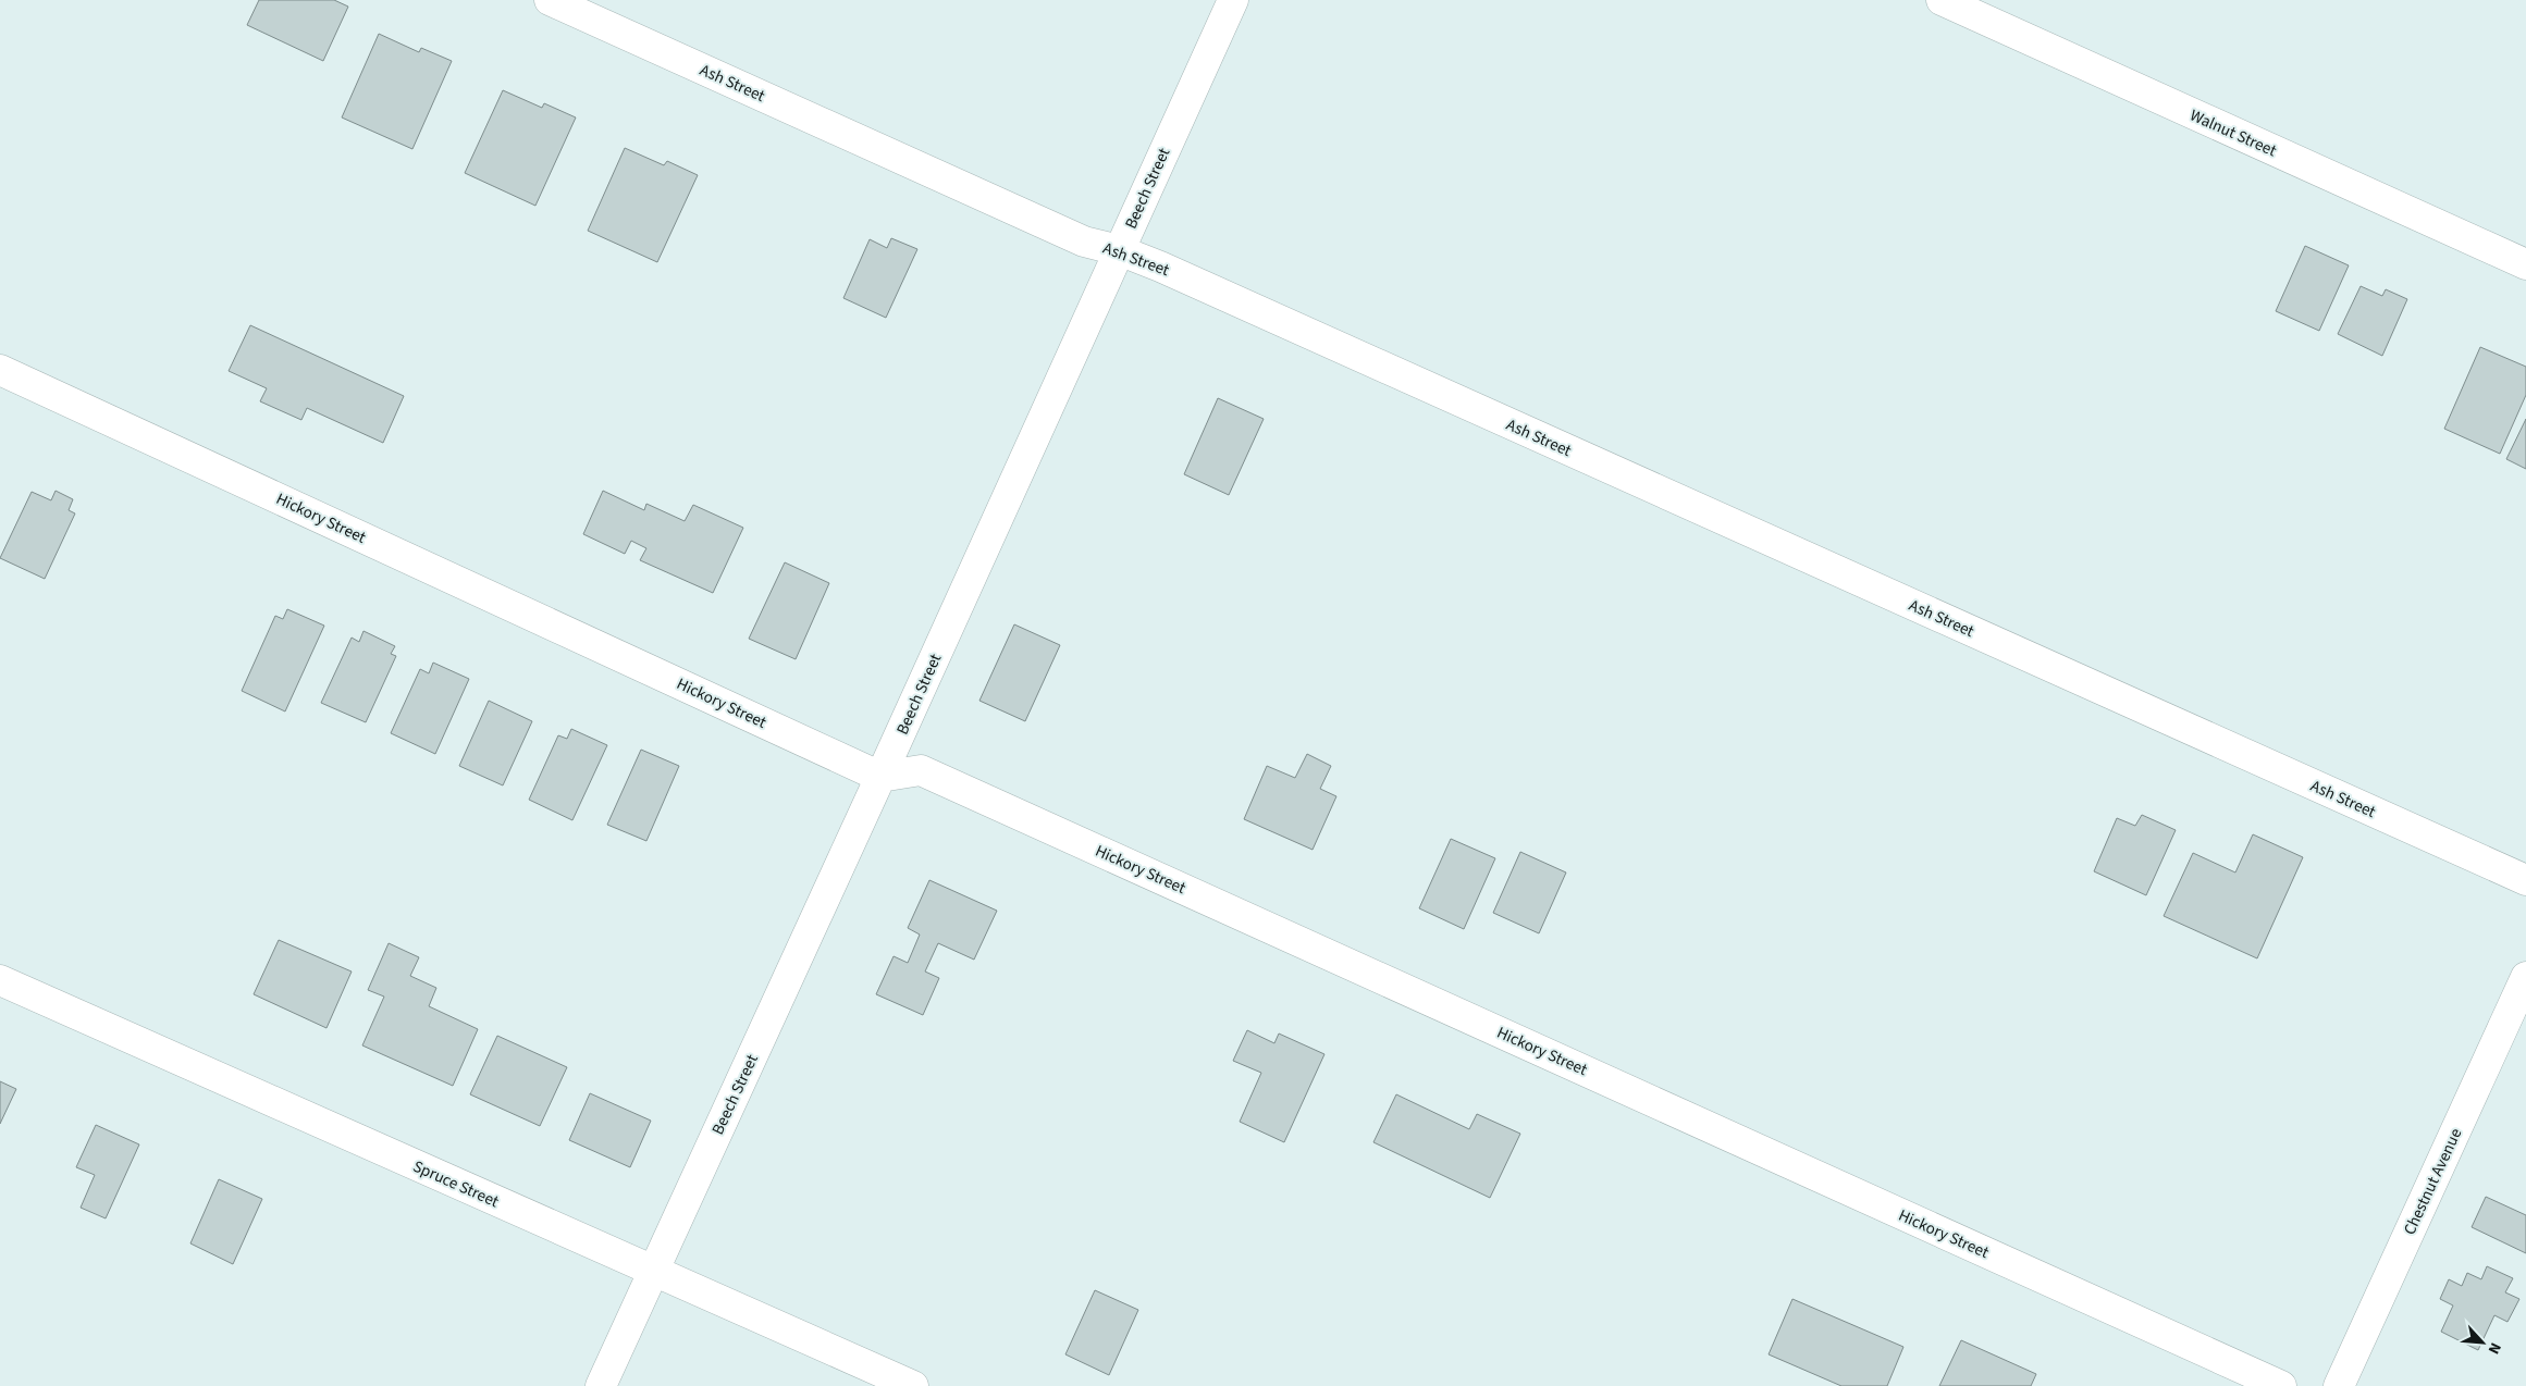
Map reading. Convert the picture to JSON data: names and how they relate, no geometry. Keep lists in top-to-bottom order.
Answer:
{
  "streets": {
    "street": [
      "Ash Street",
      "Walnut Street",
      "Beech Street",
      "Hickory Street",
      "Chestnut Avenue",
      "Spruce Street"
    ]
  },
  "crossings": [
    ["Ash Street", "Beech Street"],
    ["Beech Street", "Hickory Street"],
    ["Beech Street", "Spruce Street"]
  ],
  "north": "bottom right"
}
